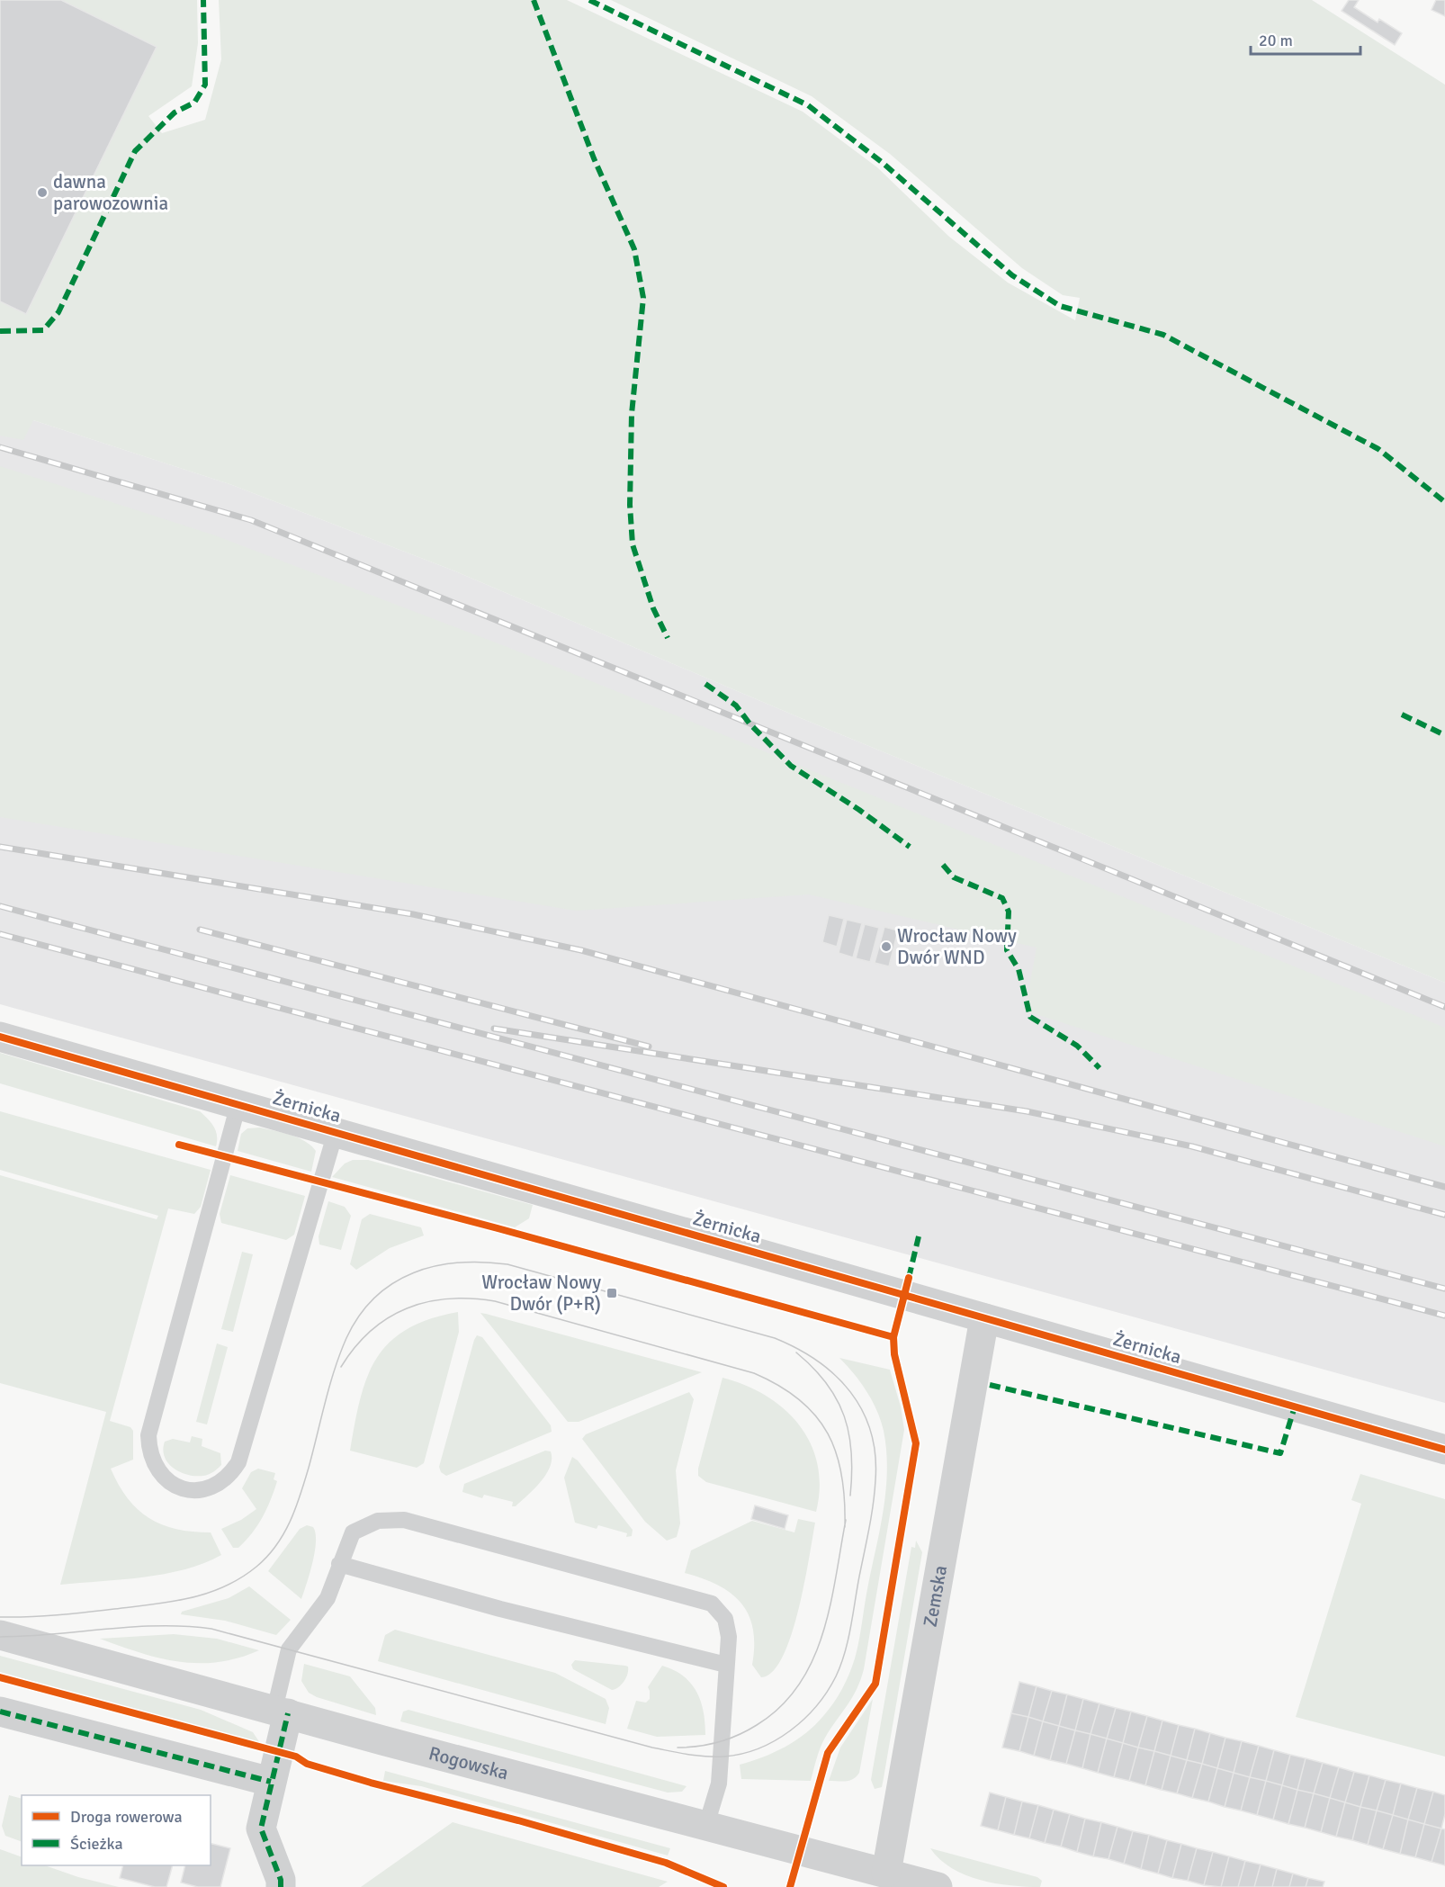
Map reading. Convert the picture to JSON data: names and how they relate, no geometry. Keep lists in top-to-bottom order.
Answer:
{
  "streets": {
    "street": ["Żernicka", "Zemska", "Rogowska"]
  },
  "crossings": [
    ["Żernicka", "Zemska"],
    ["Zemska", "Rogowska"]
  ],
  "places": {
    "other": ["dawna parowozownia", "Wrocław Nowy Dwór WND"],
    "transit": ["Wrocław Nowy Dwór (P+R)"]
  },
  "legend": ["Droga rowerowa", "Ścieżka"],
  "scale_bar": "20 m"
}
